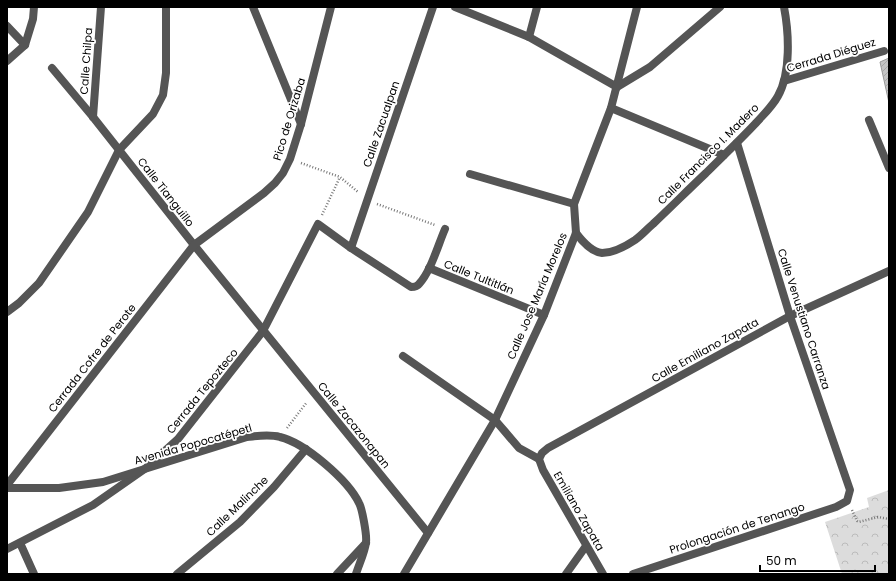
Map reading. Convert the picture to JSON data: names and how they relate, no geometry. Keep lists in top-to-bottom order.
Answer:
{
  "streets": {
    "street": [
      "Cerrada Diéguez",
      "Calle Chilpa",
      "Pico de Orizaba",
      "Calle Zacualpan",
      "Calle Francisco I. Madero",
      "Calle Tianguillo",
      "Calle Tultitlán",
      "Calle Jose María Morelos",
      "Calle Venustiano Carranza",
      "Calle Emiliano Zapata",
      "Cerrada Cofre de Perote",
      "Cerrada Tepozteco",
      "Calle Zacazonapan",
      "Avenida Popocatépetl",
      "Calle Malinche",
      "Emiliano Zapata",
      "Prolongación de Tenango"
    ]
  },
  "crossings": [
    ["Cerrada Diéguez", "Calle Francisco I. Madero"],
    ["Calle Chilpa", "Calle Tianguillo"],
    ["Pico de Orizaba", "Calle Tianguillo"],
    ["Pico de Orizaba", "Cerrada Cofre de Perote"],
    ["Calle Zacualpan", "Calle Tultitlán"],
    ["Calle Francisco I. Madero", "Calle Jose María Morelos"],
    ["Calle Francisco I. Madero", "Calle Venustiano Carranza"],
    ["Calle Tianguillo", "Cerrada Cofre de Perote"],
    ["Calle Tianguillo", "Cerrada Tepozteco"],
    ["Calle Tianguillo", "Calle Zacazonapan"],
    ["Calle Tultitlán", "Calle Jose María Morelos"],
    ["Calle Jose María Morelos", "Calle Zacazonapan"],
    ["Calle Venustiano Carranza", "Calle Emiliano Zapata"],
    ["Calle Venustiano Carranza", "Prolongación de Tenango"],
    ["Calle Emiliano Zapata", "Emiliano Zapata"],
    ["Cerrada Tepozteco", "Calle Zacazonapan"],
    ["Cerrada Tepozteco", "Avenida Popocatépetl"],
    ["Avenida Popocatépetl", "Calle Malinche"]
  ],
  "scale_bar": "50 m"
}
